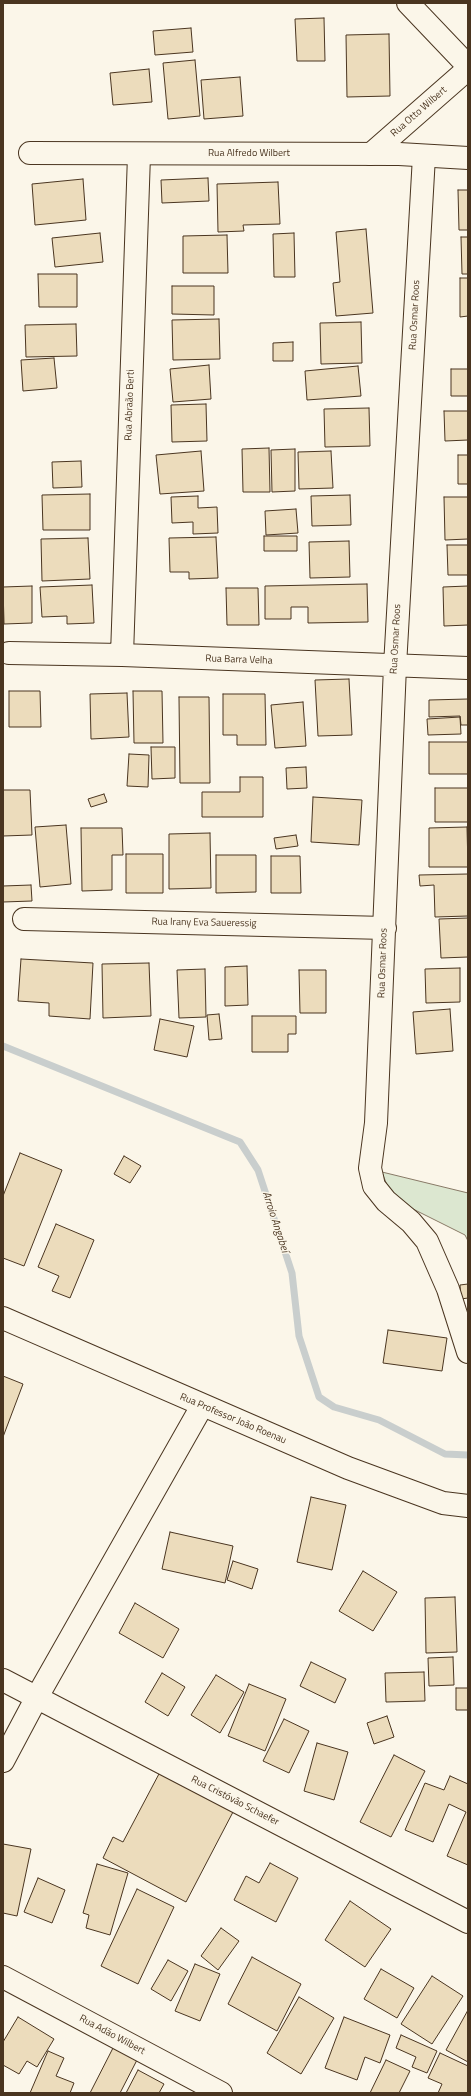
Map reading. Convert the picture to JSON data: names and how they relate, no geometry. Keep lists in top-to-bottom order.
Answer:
{
  "streets": {
    "street": [
      "Rua Otto Wilbert",
      "Rua Alfredo Wilbert",
      "Rua Osmar Roos",
      "Rua Abraão Berti",
      "Rua Barra Velha",
      "Rua Irany Eva Saueressig",
      "Rua Professor João Roenau",
      "Rua Cristóvão Schaefer",
      "Rua Adão Wilbert"
    ]
  },
  "crossings": [
    ["Rua Otto Wilbert", "Rua Alfredo Wilbert"],
    ["Rua Alfredo Wilbert", "Rua Osmar Roos"],
    ["Rua Alfredo Wilbert", "Rua Abraão Berti"],
    ["Rua Osmar Roos", "Rua Barra Velha"],
    ["Rua Osmar Roos", "Rua Irany Eva Saueressig"],
    ["Rua Abraão Berti", "Rua Barra Velha"]
  ],
  "water": ["Arroio Angabeí"]
}
